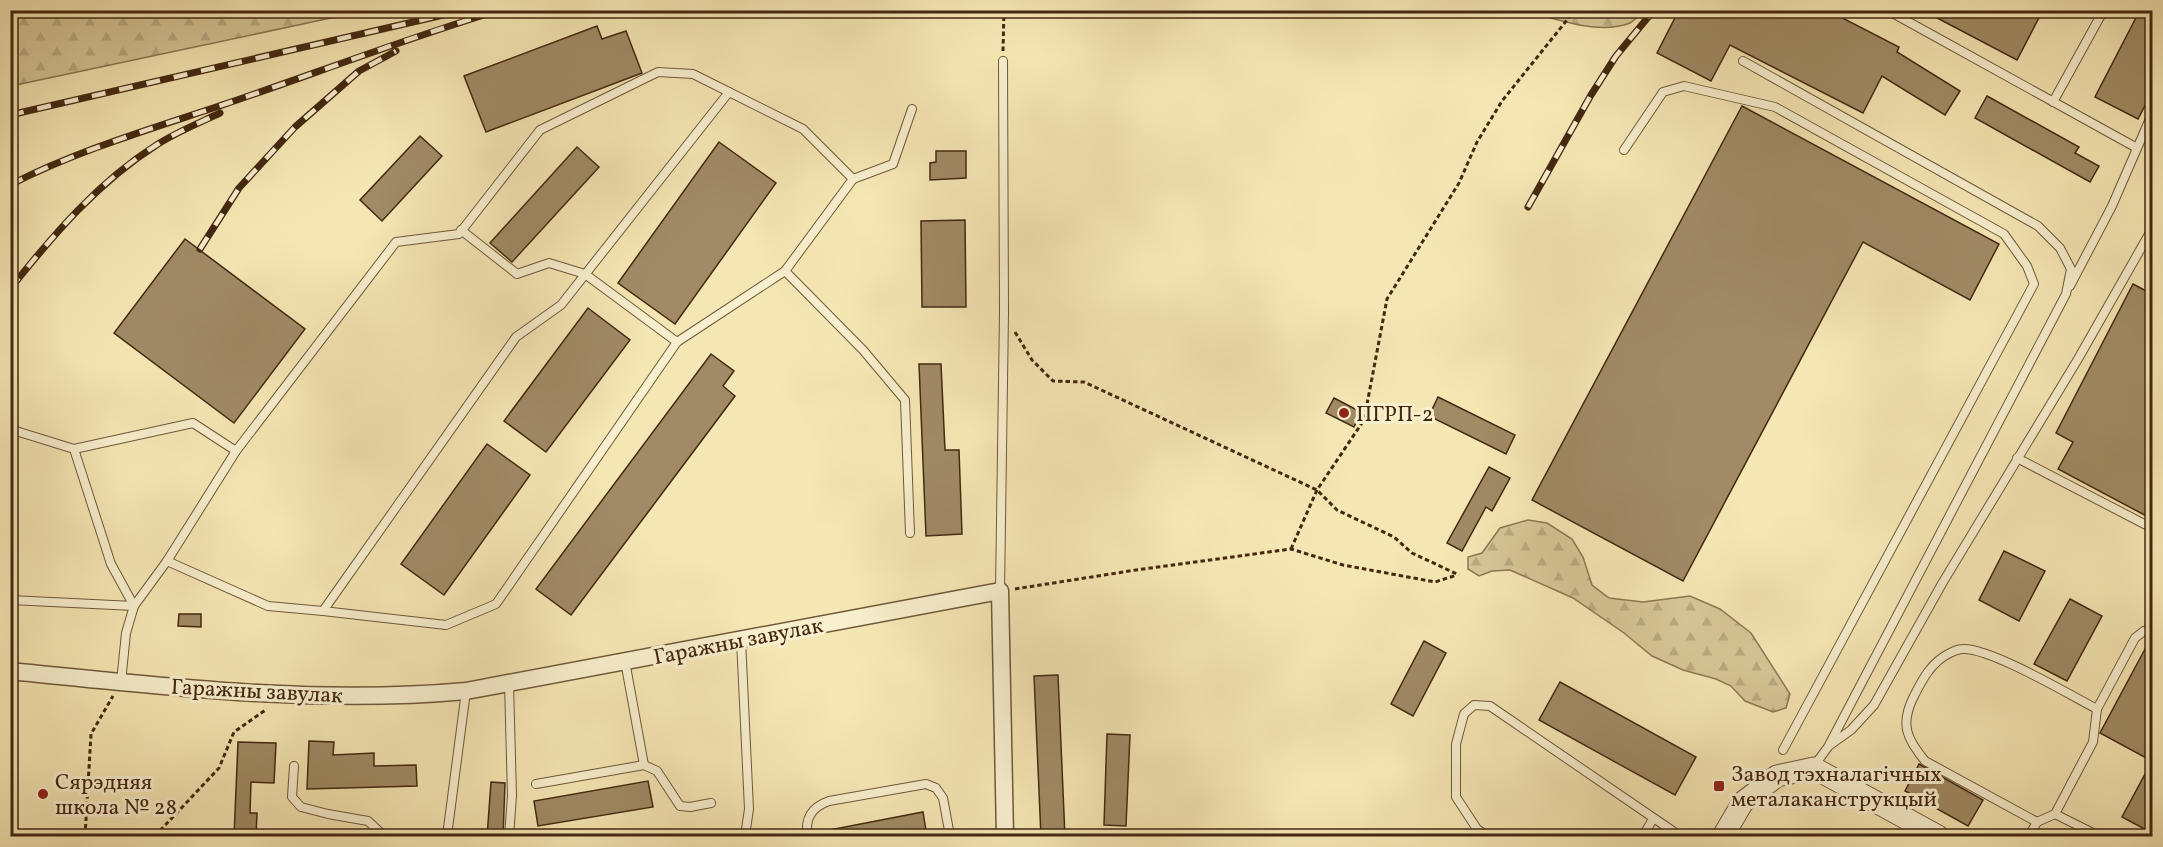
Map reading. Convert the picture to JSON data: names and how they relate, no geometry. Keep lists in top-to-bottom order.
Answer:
{
  "streets": {
    "street": ["Гаражны завулак"]
  },
  "places": {
    "other": ["ПГРП-2", "Сярэдняя школа № 28"],
    "transit": ["Завод тэхналагічных металаканструкцый"]
  }
}
